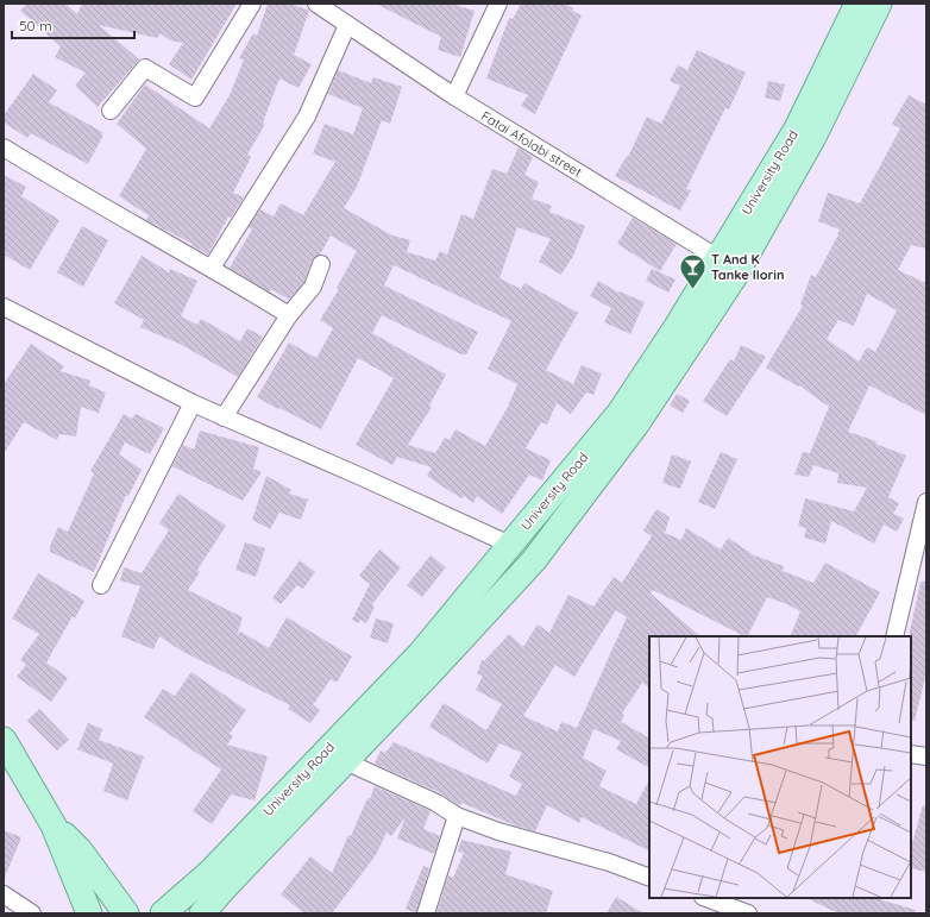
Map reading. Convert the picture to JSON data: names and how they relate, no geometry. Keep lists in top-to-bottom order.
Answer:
{
  "streets": {
    "main road": ["University Road"],
    "street": ["Fatai Afolabi street"]
  },
  "crossings": [
    ["Fatai Afolabi street", "University Road"]
  ],
  "places": {
    "bar": ["T And K Tanke Ilorin"]
  },
  "scale_bar": "50 m"
}
